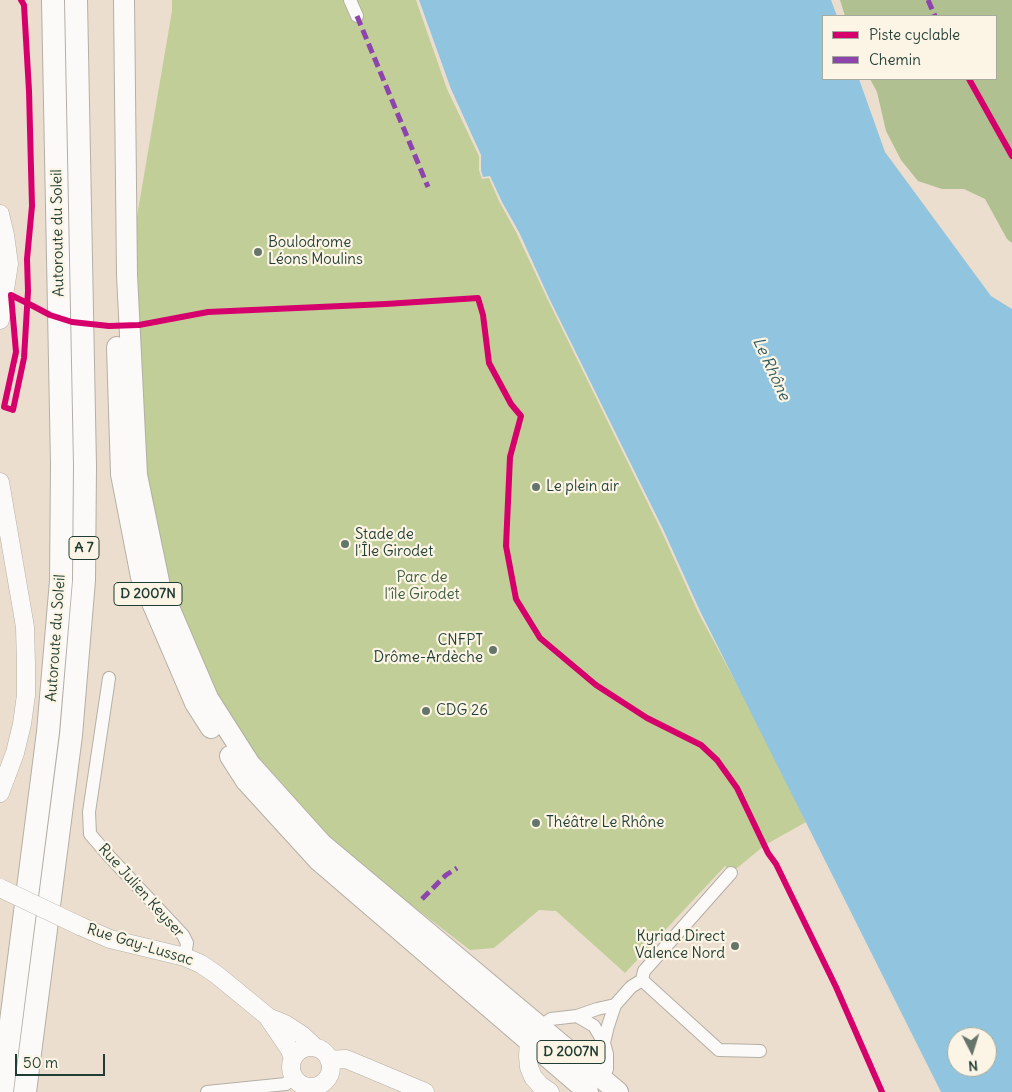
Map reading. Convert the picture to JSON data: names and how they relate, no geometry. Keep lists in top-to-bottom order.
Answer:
{
  "streets": {
    "highway": ["Autoroute du Soleil", "A 7"],
    "main road": ["D 2007N"],
    "street": ["Rue Julien Keyser", "Rue Gay-Lussac"]
  },
  "crossings": [
    ["Rue Julien Keyser", "Rue Gay-Lussac"]
  ],
  "water": ["Le Rhône"],
  "parks": ["Parc de l'île Girodet"],
  "places": [
    "Boulodrome Léons Moulins",
    "Le plein air",
    "Stade de l'Île Girodet",
    "CNFPT Drôme-Ardèche",
    "CDG 26",
    "Théâtre Le Rhône",
    "Kyriad Direct Valence Nord"
  ],
  "legend": ["Piste cyclable", "Chemin"],
  "scale_bar": "50 m",
  "north": "bottom"
}
